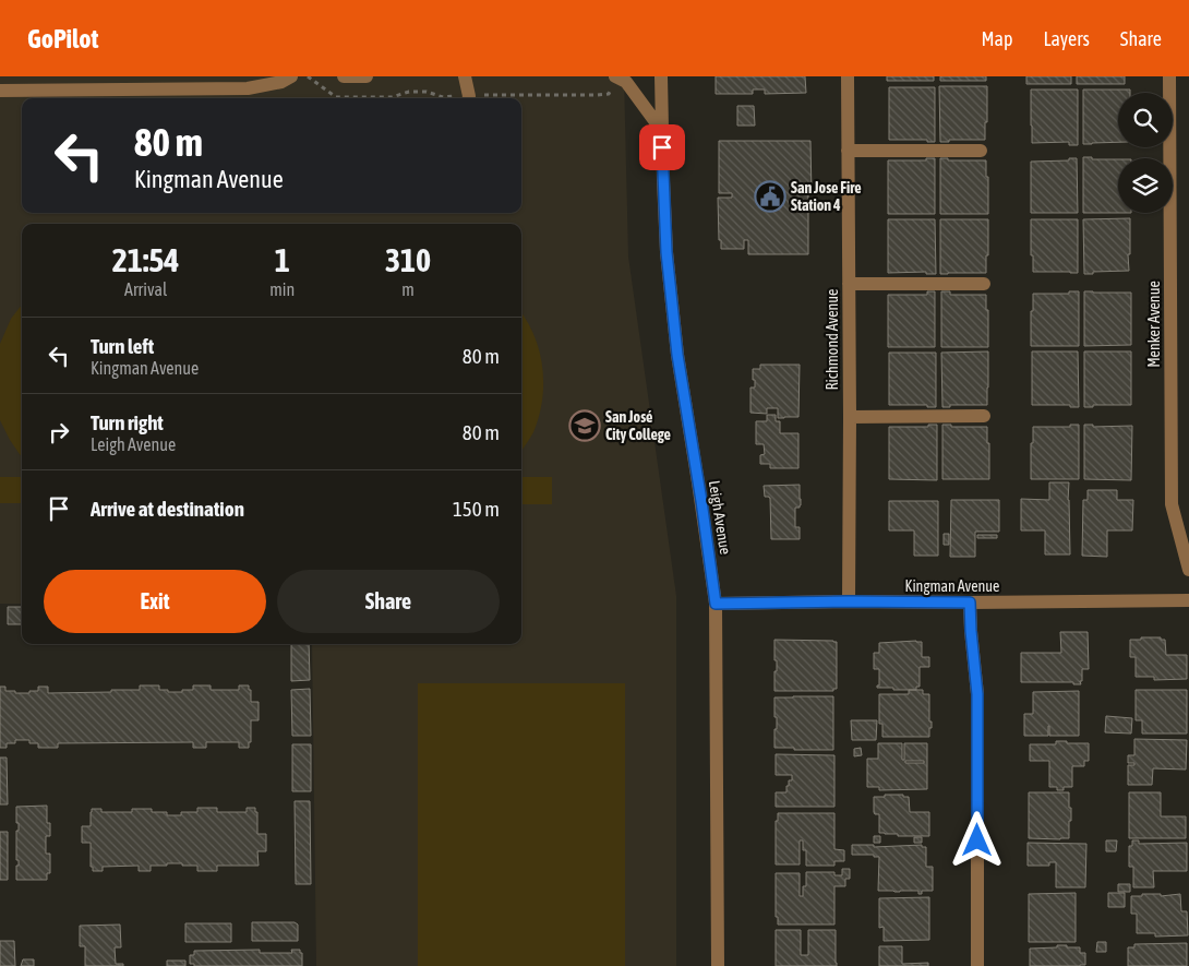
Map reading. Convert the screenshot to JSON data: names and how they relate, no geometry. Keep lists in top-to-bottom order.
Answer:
{
  "streets": {
    "street": [
      "Menker Avenue",
      "Richmond Avenue",
      "Leigh Avenue",
      "Kingman Avenue"
    ]
  },
  "crossings": [
    ["Richmond Avenue", "Kingman Avenue"],
    ["Leigh Avenue", "Kingman Avenue"]
  ],
  "places": {
    "public building": ["San Jose Fire Station 4"],
    "school or university": ["San José City College"]
  },
  "page": {
    "header": "GoPilot",
    "nav": ["Map", "Layers", "Share"],
    "turn": ["80 m", "Kingman Avenue"],
    "eta": [
      "21:54",
      "Arrival",
      "1",
      "min",
      "310",
      "m"
    ],
    "list": [
      {
        "name": "Turn left",
        "note": "Kingman Avenue",
        "value": "80 m"
      },
      {
        "name": "Turn right",
        "note": "Leigh Avenue",
        "value": "80 m"
      },
      {
        "name": "Arrive at destination",
        "value": "150 m"
      }
    ],
    "buttons": ["Exit", "Share"]
  }
}
